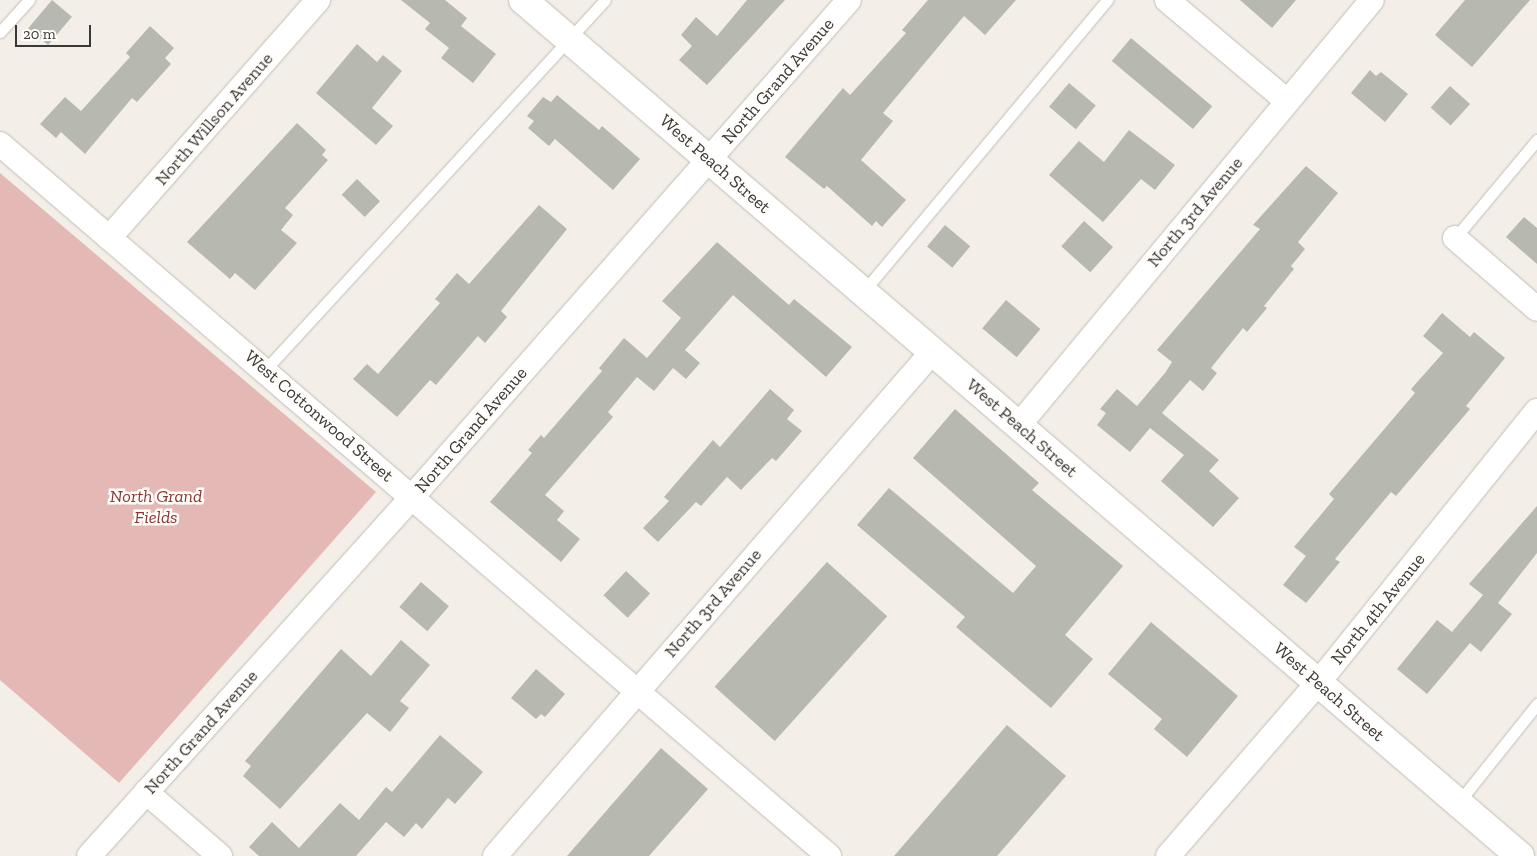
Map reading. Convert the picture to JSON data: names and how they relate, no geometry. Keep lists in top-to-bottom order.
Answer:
{
  "streets": {
    "main road": ["West Peach Street"],
    "street": [
      "North Grand Avenue",
      "North Willson Avenue",
      "North 3rd Avenue",
      "West Cottonwood Street",
      "North 4th Avenue"
    ]
  },
  "crossings": [
    ["North Grand Avenue", "West Peach Street"],
    ["North Grand Avenue", "West Cottonwood Street"],
    ["North Willson Avenue", "West Cottonwood Street"],
    ["West Peach Street", "North 3rd Avenue"],
    ["West Peach Street", "North 4th Avenue"],
    ["North 3rd Avenue", "West Cottonwood Street"]
  ],
  "parks": ["North Grand Fields"],
  "scale_bar": "20 m"
}
